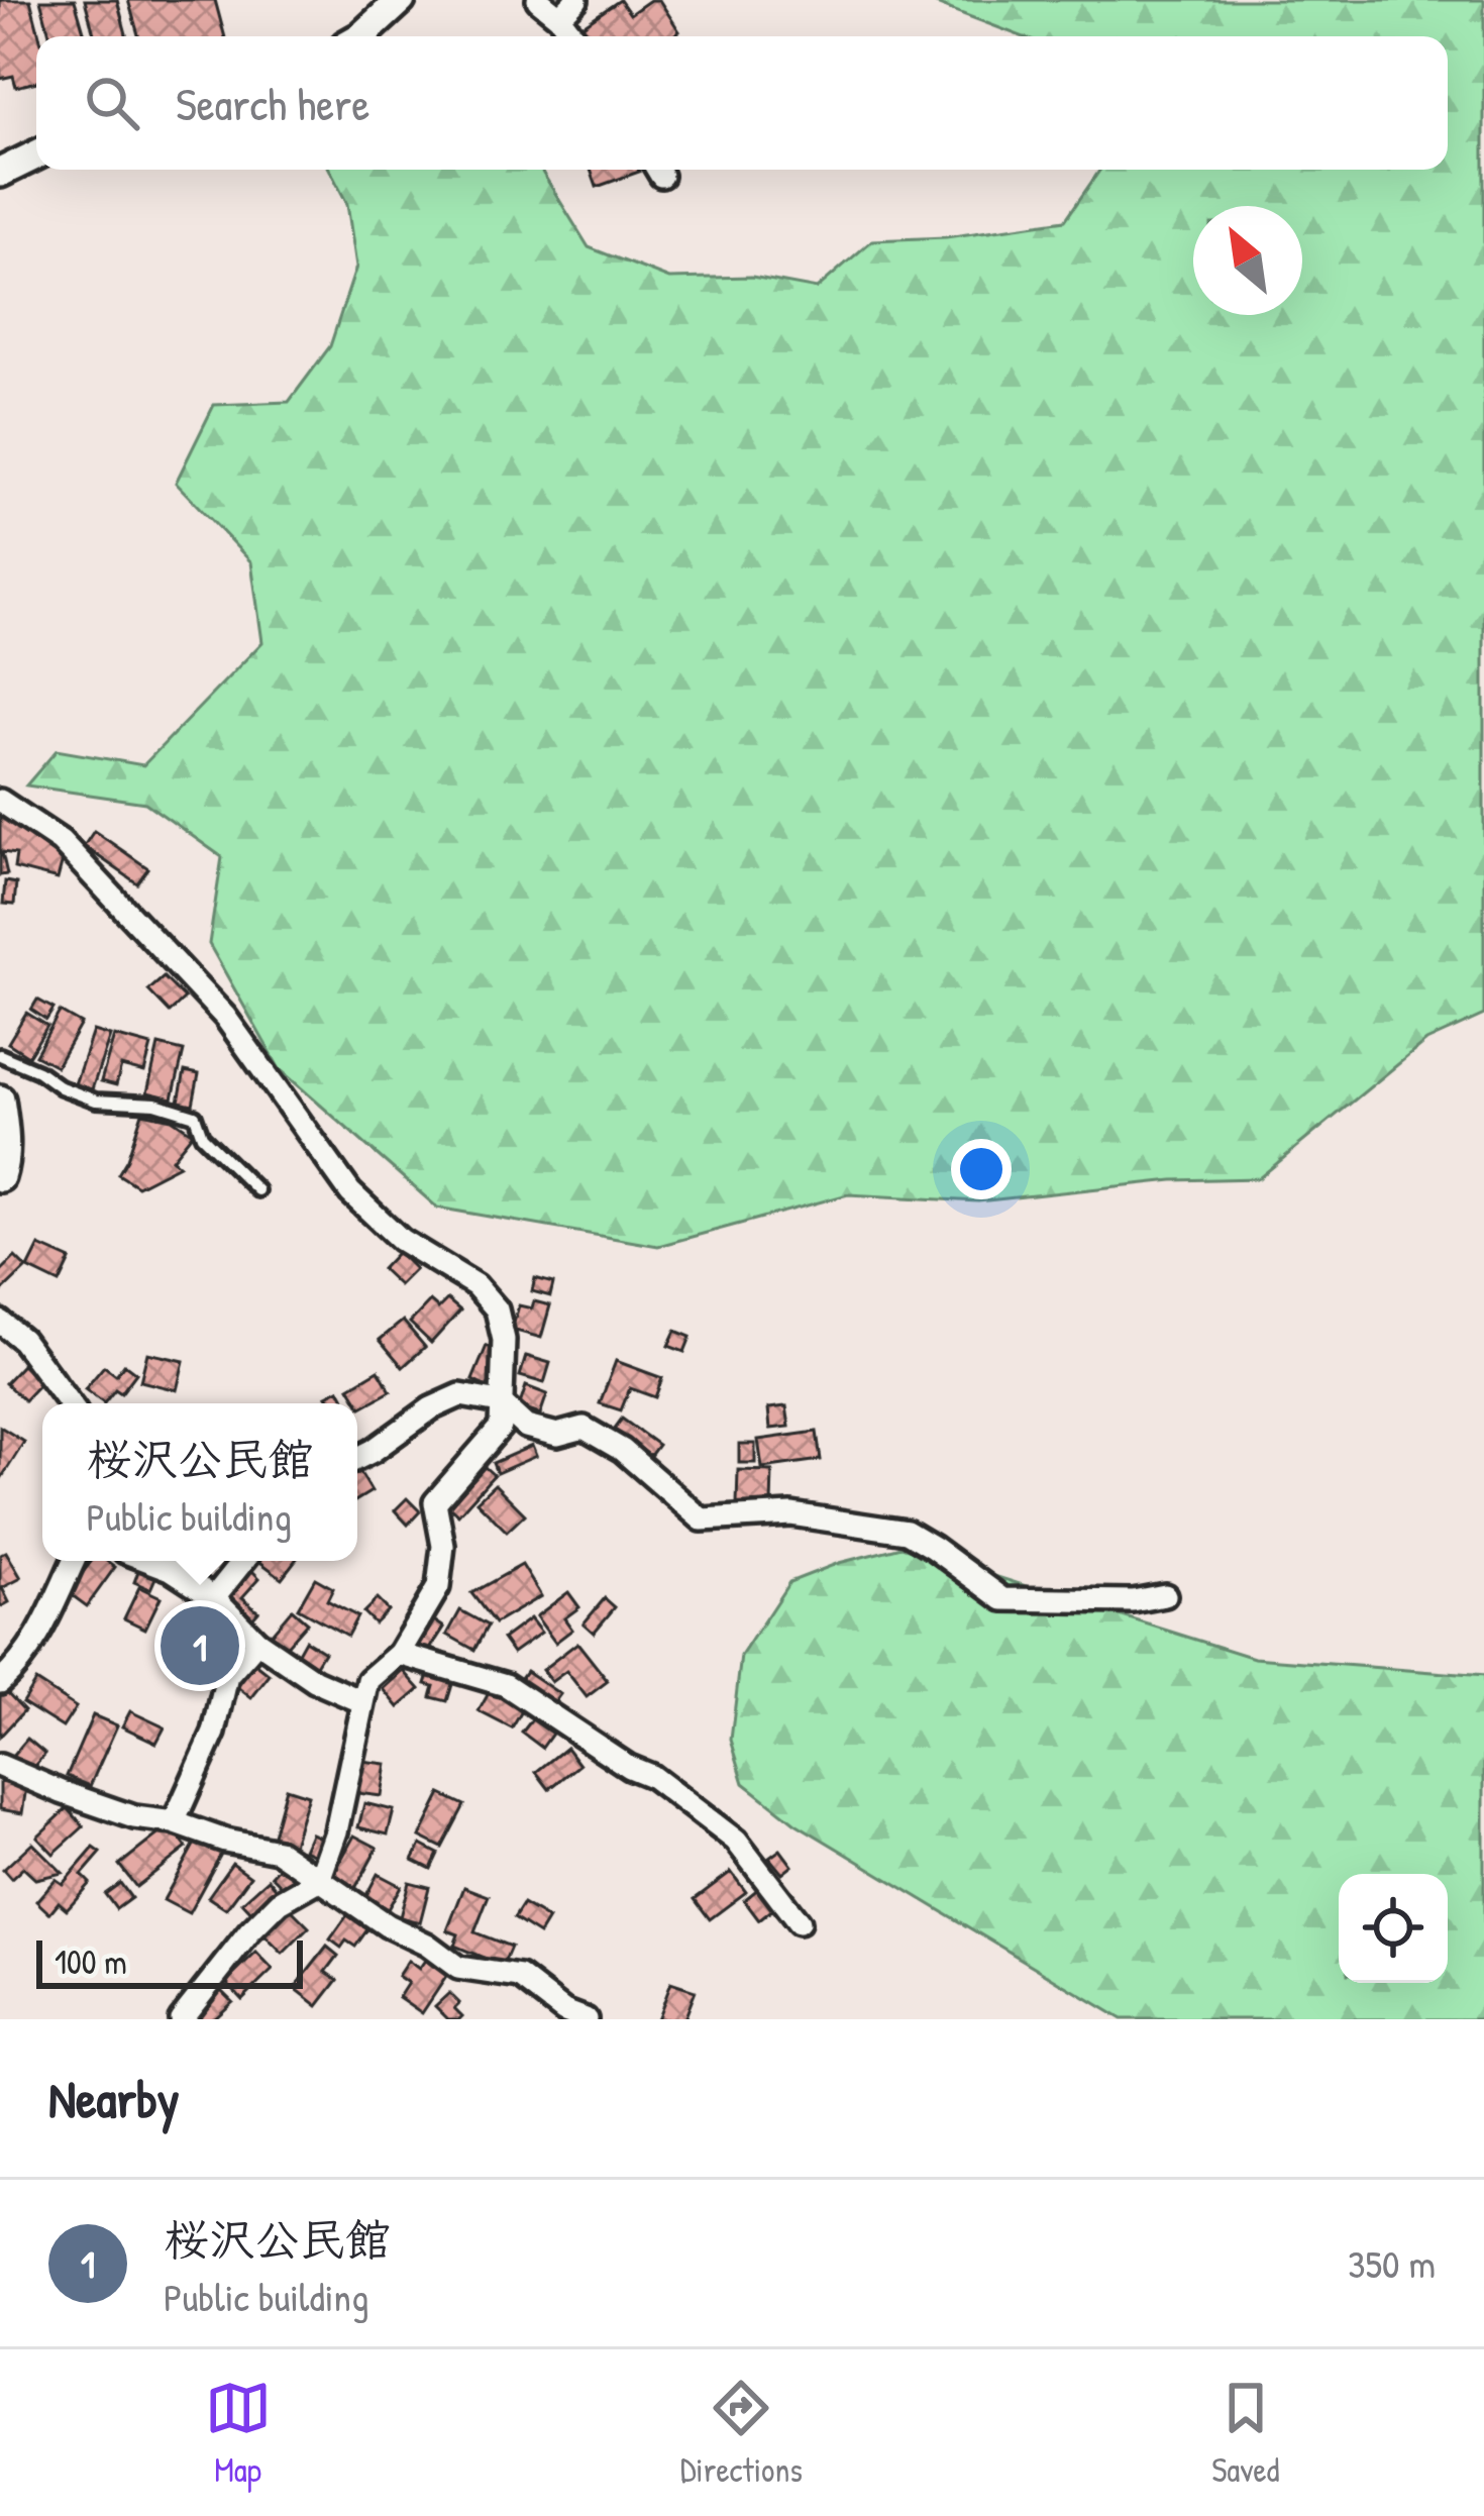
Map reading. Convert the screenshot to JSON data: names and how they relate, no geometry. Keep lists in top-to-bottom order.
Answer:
{
  "scale_bar": "100 m",
  "north": "top left",
  "page": {
    "search": "Search here",
    "popup": ["桜沢公民館", "Public building"],
    "pins": "1",
    "scale": "100 m",
    "heading": "Nearby",
    "list": [
      {
        "mark": "1",
        "name": "桜沢公民館",
        "note": "Public building",
        "value": "350 m"
      }
    ],
    "nav": ["Map", "Directions", "Saved"]
  }
}
